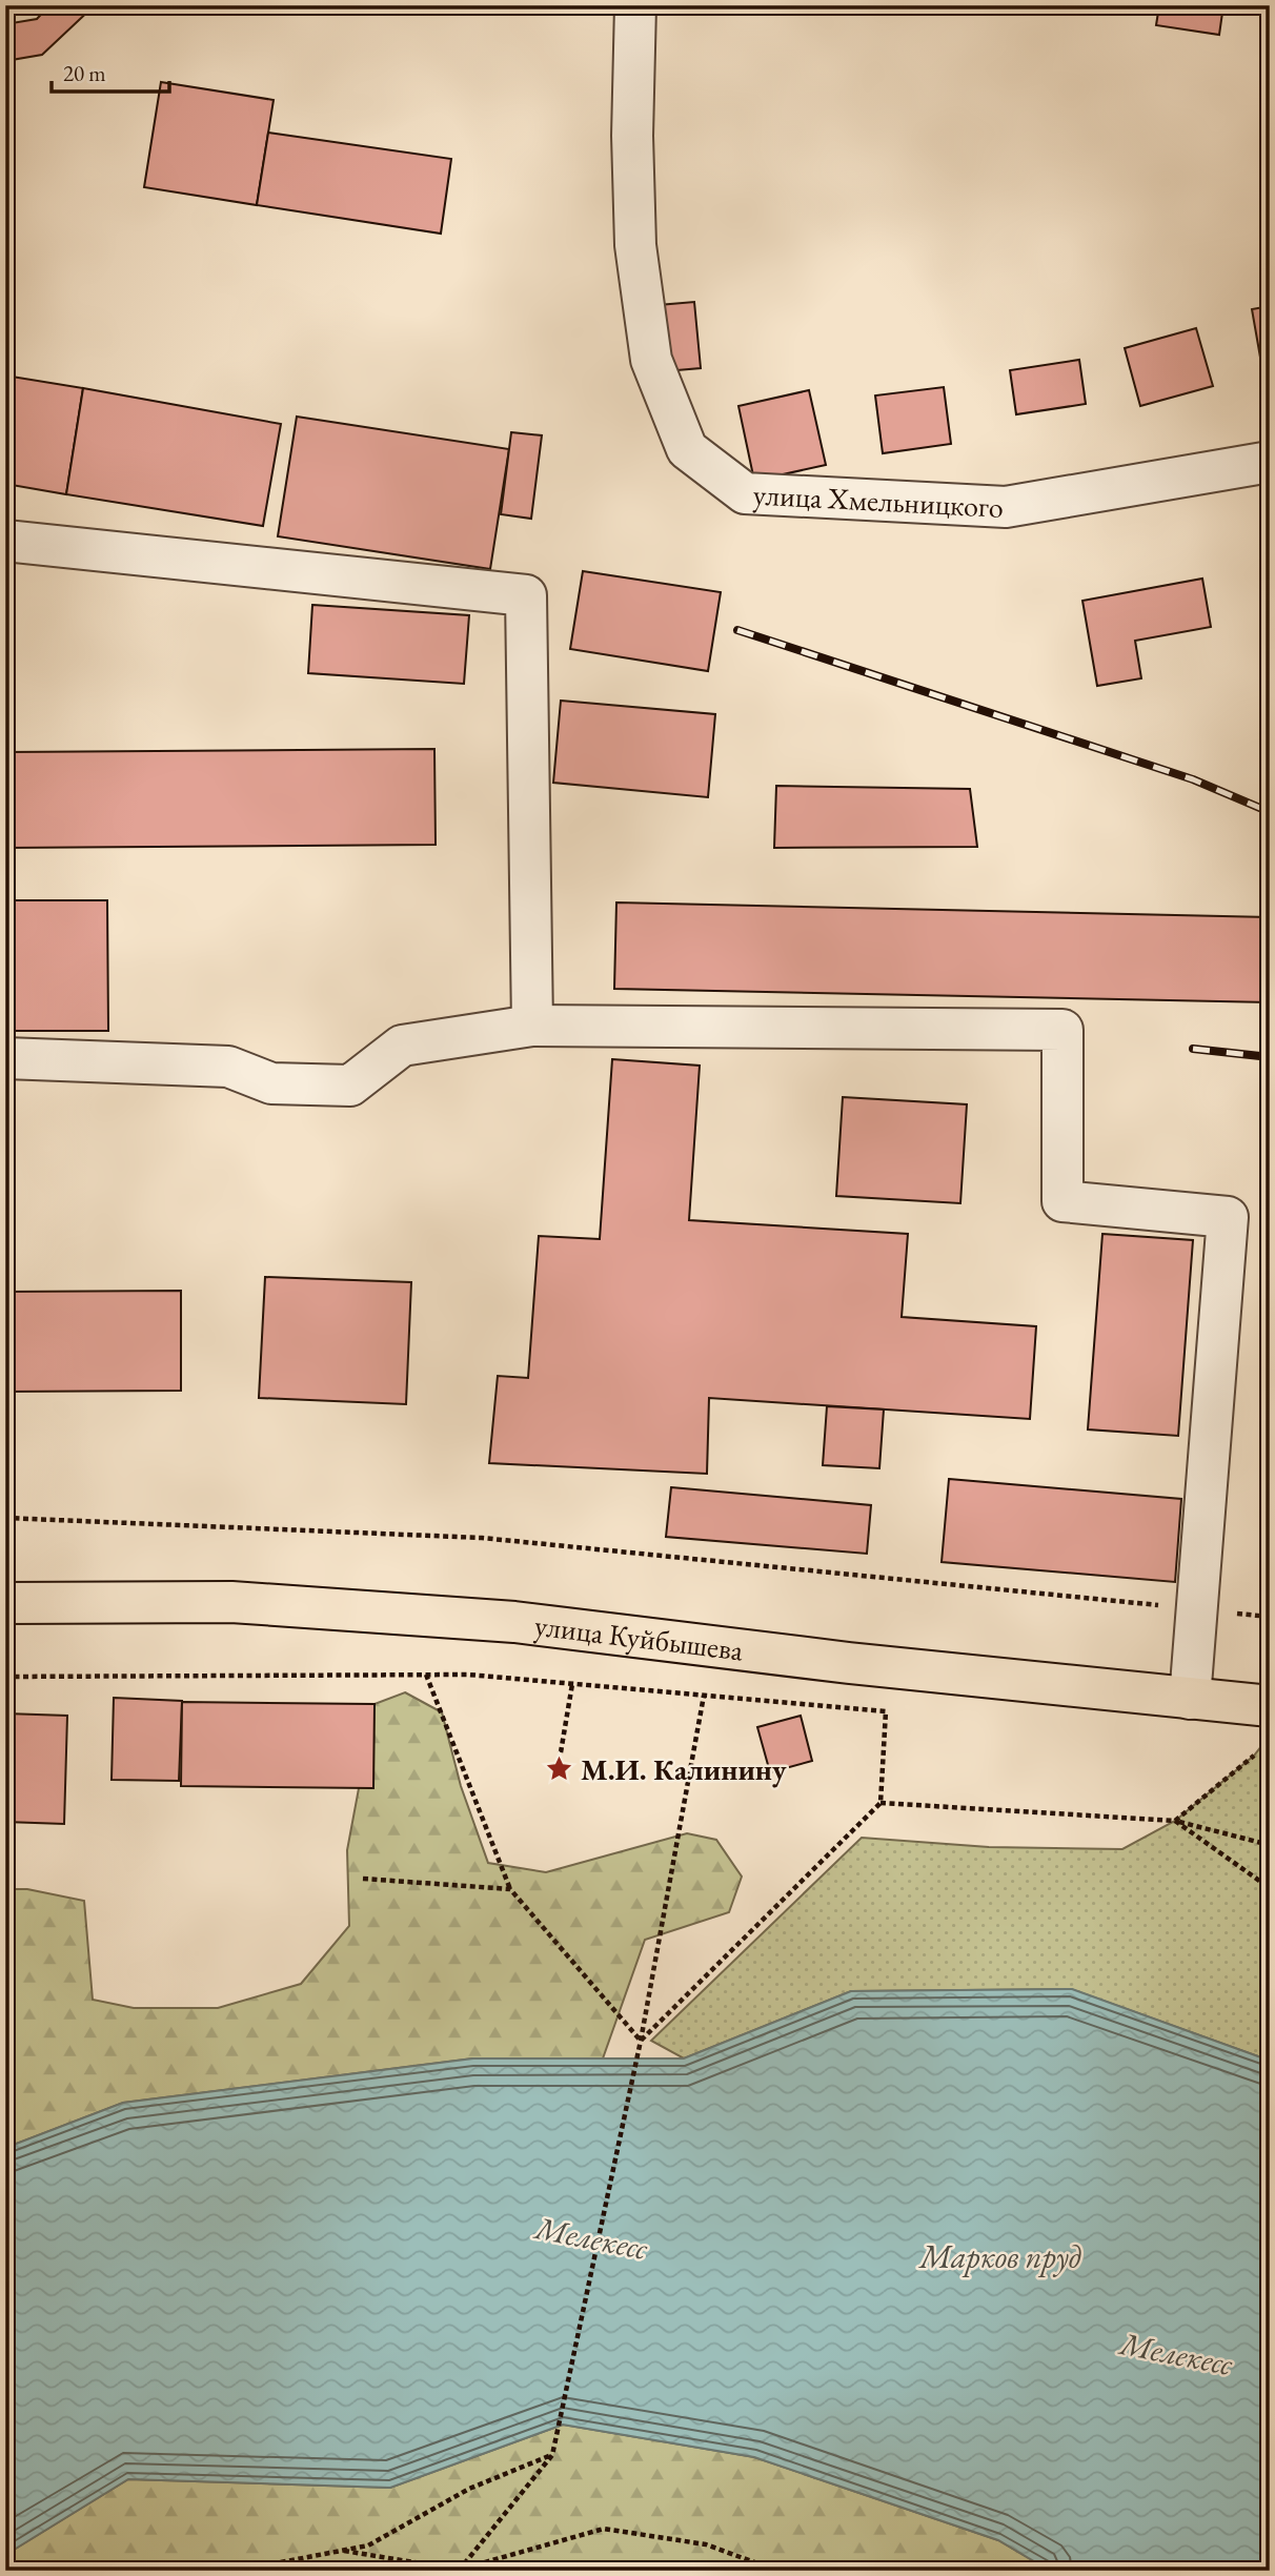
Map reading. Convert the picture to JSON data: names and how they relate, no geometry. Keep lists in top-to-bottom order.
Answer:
{
  "streets": {
    "main road": ["улица Куйбышева"],
    "street": ["улица Хмельницкого"]
  },
  "water": ["Мелекесс", "Марков пруд"],
  "places": {
    "place": ["М.И. Калинину"]
  },
  "scale_bar": "20 m"
}
